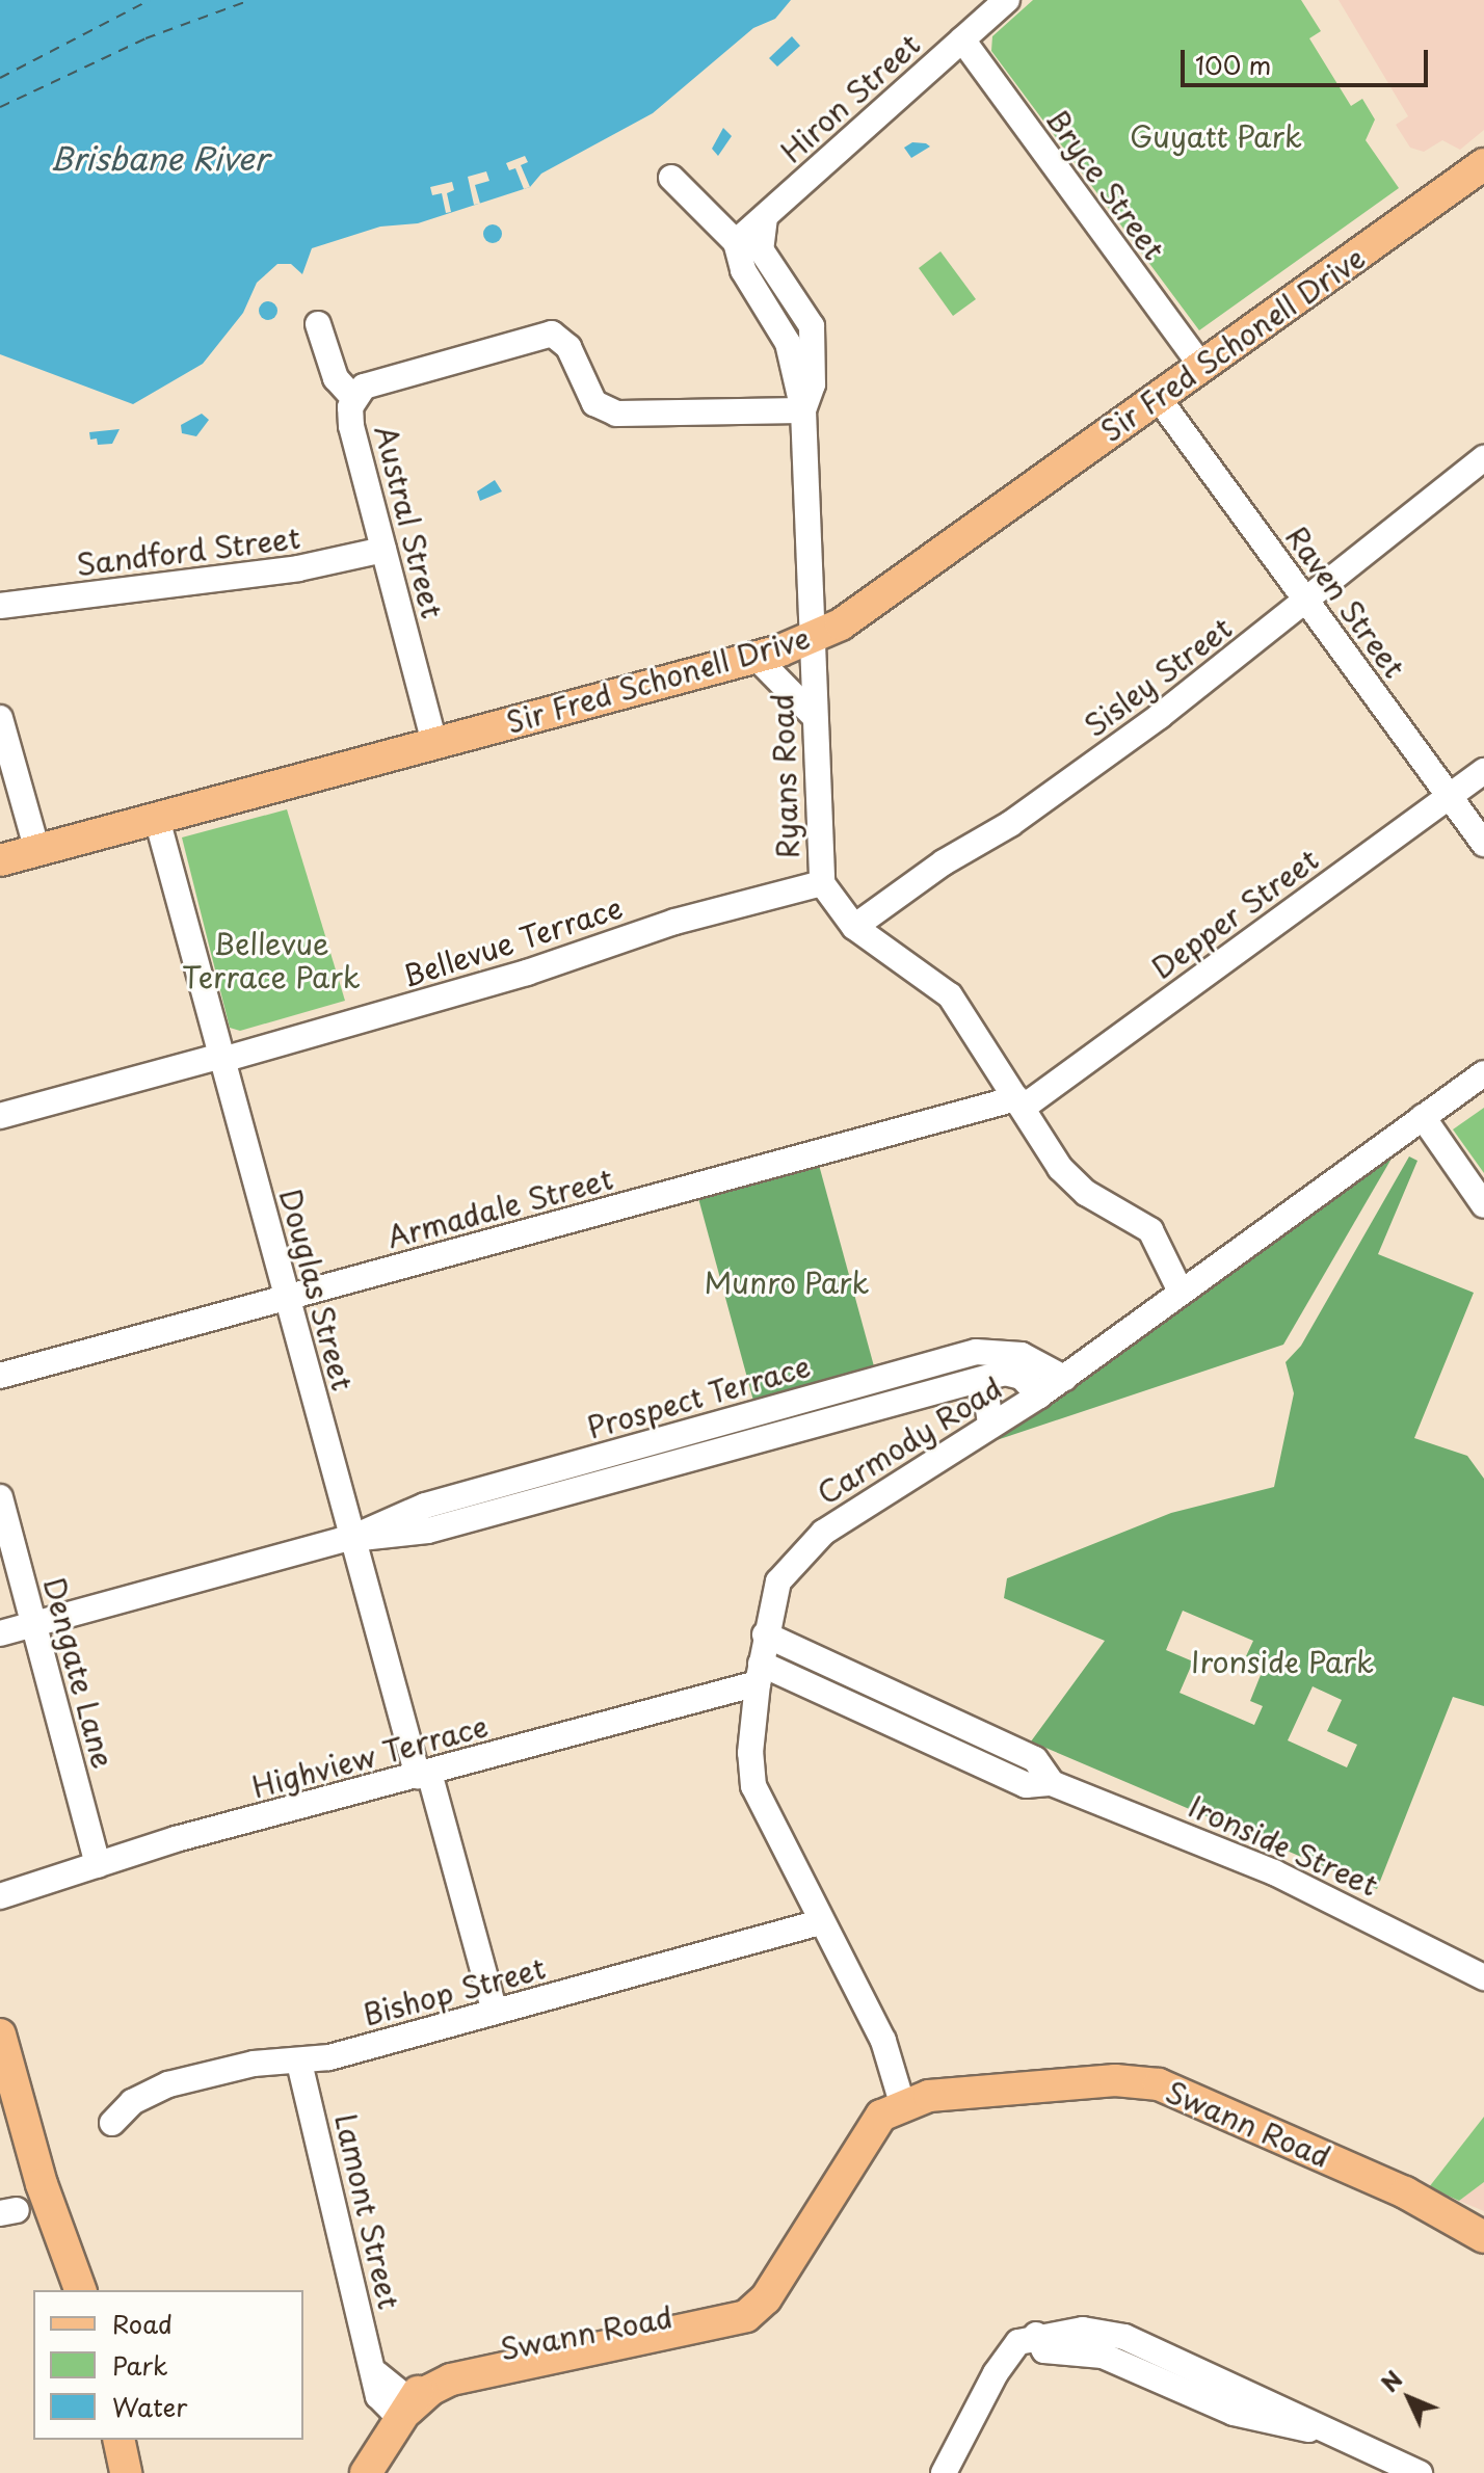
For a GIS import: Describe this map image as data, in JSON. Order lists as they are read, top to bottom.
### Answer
{
  "streets": {
    "main road": ["Sir Fred Schonell Drive", "Swann Road"],
    "street": [
      "Hiron Street",
      "Bryce Street",
      "Austral Street",
      "Sandford Street",
      "Raven Street",
      "Sisley Street",
      "Ryans Road",
      "Depper Street",
      "Bellevue Terrace",
      "Armadale Street",
      "Douglas Street",
      "Prospect Terrace",
      "Carmody Road",
      "Dengate Lane",
      "Highview Terrace",
      "Ironside Street",
      "Bishop Street",
      "Lamont Street"
    ]
  },
  "crossings": [
    ["Hiron Street", "Bryce Street"],
    ["Hiron Street", "Ryans Road"],
    ["Bryce Street", "Sir Fred Schonell Drive"],
    ["Sir Fred Schonell Drive", "Austral Street"],
    ["Sir Fred Schonell Drive", "Raven Street"],
    ["Sir Fred Schonell Drive", "Ryans Road"],
    ["Sir Fred Schonell Drive", "Douglas Street"],
    ["Austral Street", "Sandford Street"],
    ["Raven Street", "Sisley Street"],
    ["Raven Street", "Depper Street"],
    ["Sisley Street", "Ryans Road"],
    ["Ryans Road", "Depper Street"],
    ["Ryans Road", "Bellevue Terrace"],
    ["Ryans Road", "Armadale Street"],
    ["Ryans Road", "Carmody Road"],
    ["Depper Street", "Armadale Street"],
    ["Bellevue Terrace", "Douglas Street"],
    ["Armadale Street", "Douglas Street"],
    ["Douglas Street", "Prospect Terrace"],
    ["Douglas Street", "Highview Terrace"],
    ["Douglas Street", "Bishop Street"],
    ["Prospect Terrace", "Carmody Road"],
    ["Prospect Terrace", "Dengate Lane"],
    ["Carmody Road", "Highview Terrace"],
    ["Carmody Road", "Ironside Street"],
    ["Carmody Road", "Bishop Street"],
    ["Carmody Road", "Swann Road"],
    ["Dengate Lane", "Highview Terrace"],
    ["Highview Terrace", "Ironside Street"],
    ["Bishop Street", "Lamont Street"],
    ["Swann Road", "Lamont Street"]
  ],
  "water": ["Brisbane River"],
  "parks": [
    "Guyatt Park",
    "Bellevue Terrace Park",
    "Munro Park",
    "Ironside Park"
  ],
  "legend": ["Road", "Park", "Water"],
  "scale_bar": "100 m",
  "north": "top left"
}
